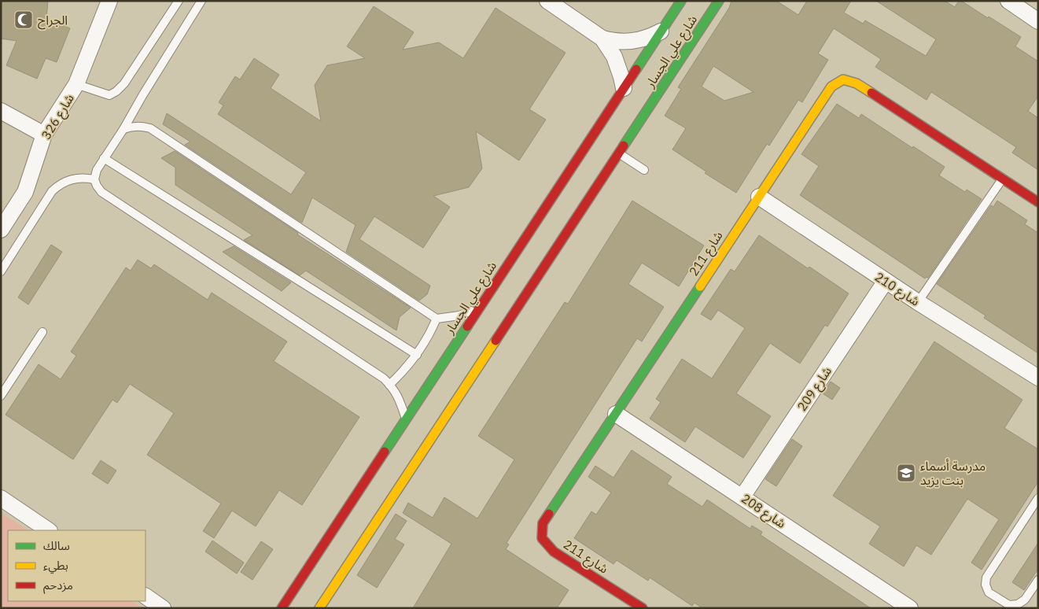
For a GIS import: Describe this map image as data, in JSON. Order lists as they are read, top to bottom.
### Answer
{
  "streets": {
    "street": [
      "شارع علي الجسار",
      "شارع 326",
      "شارع 211",
      "شارع 210",
      "شارع 209",
      "شارع 208"
    ]
  },
  "crossings": [
    ["شارع 211", "شارع 210"],
    ["شارع 211", "شارع 208"],
    ["شارع 210", "شارع 209"],
    ["شارع 209", "شارع 208"]
  ],
  "places": {
    "mosque": ["الجراح"],
    "school or university": ["مدرسة أسماء بنت يزيد"]
  },
  "legend": ["سالك", "بطيء", "مزدحم"]
}
